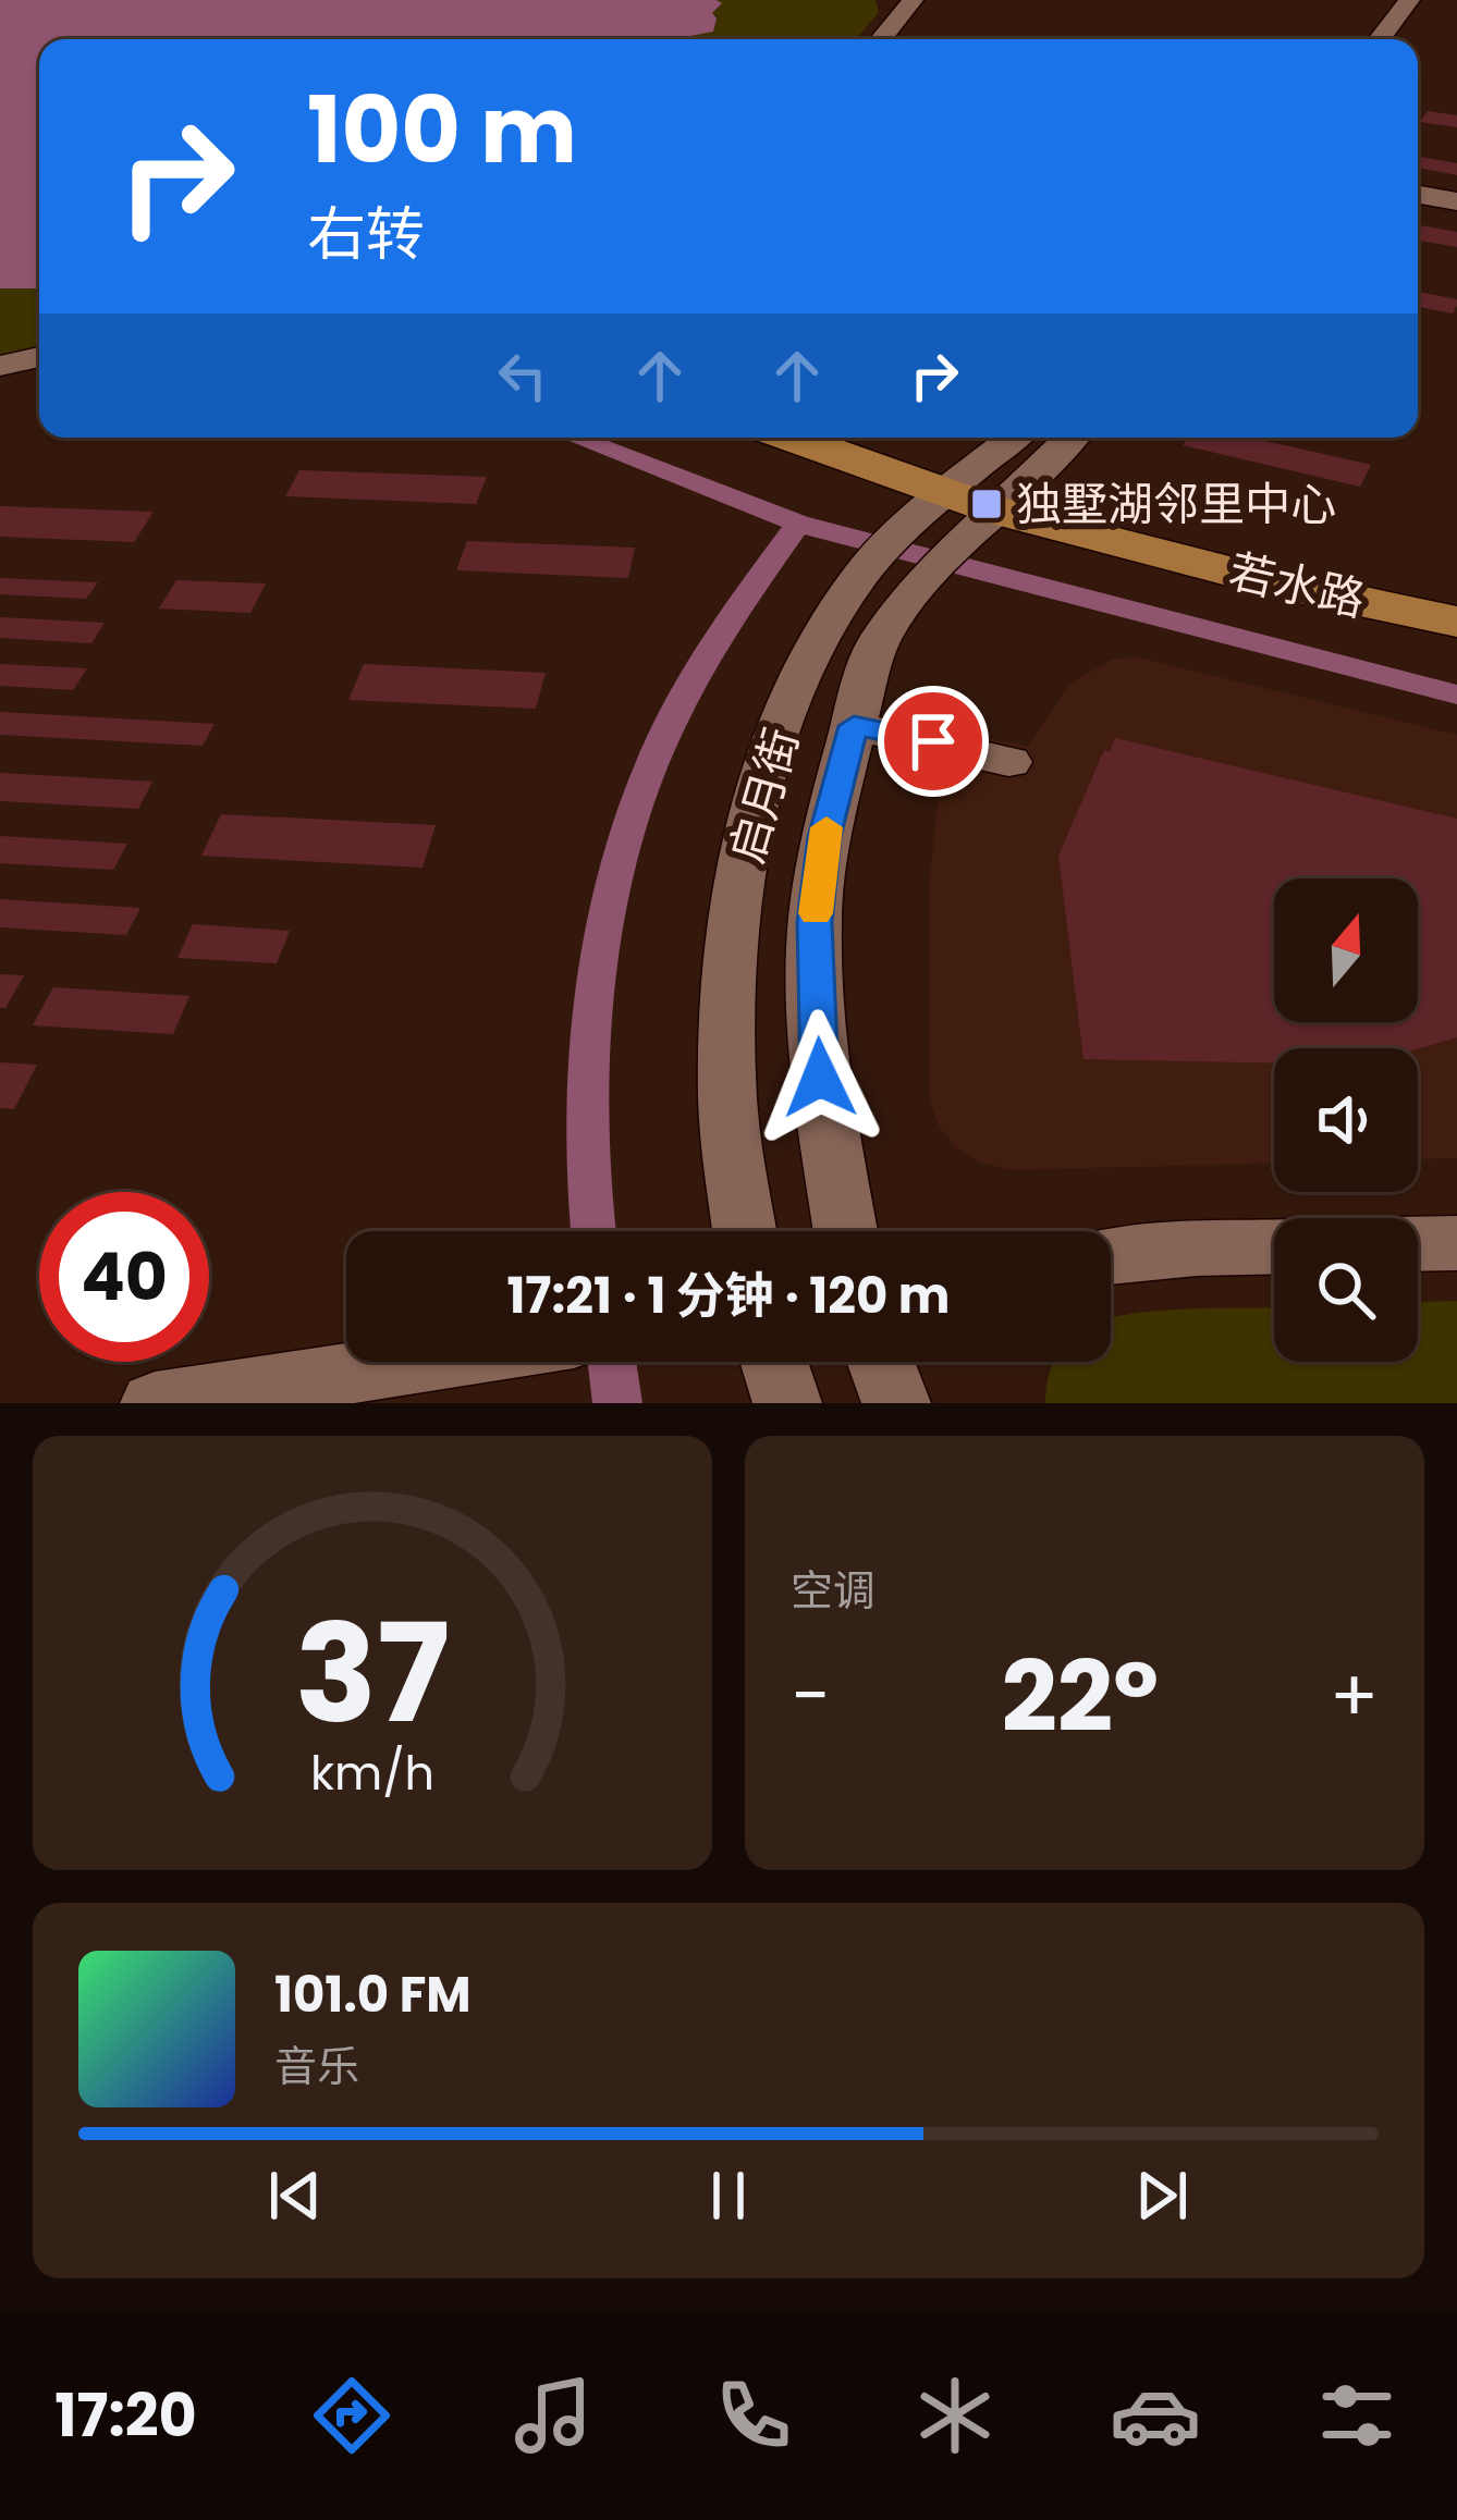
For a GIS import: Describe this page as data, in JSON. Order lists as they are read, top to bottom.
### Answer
{
  "streets": {
    "main road": ["若水路"],
    "street": ["启月街"]
  },
  "crossings": [
    ["若水路", "启月街"]
  ],
  "places": {
    "transit": ["独墅湖邻里中心"]
  },
  "north": "top",
  "page": {
    "turn": ["100 m", "右转"],
    "limit": "40",
    "trip": "17:21 · 1 分钟 · 120 m",
    "tile": "空调",
    "heat": ["−", "22°", "+"],
    "song": ["101.0 FM", "音乐"],
    "tabs": "17:20",
    "gauge": ["37", "km/h"]
  }
}
